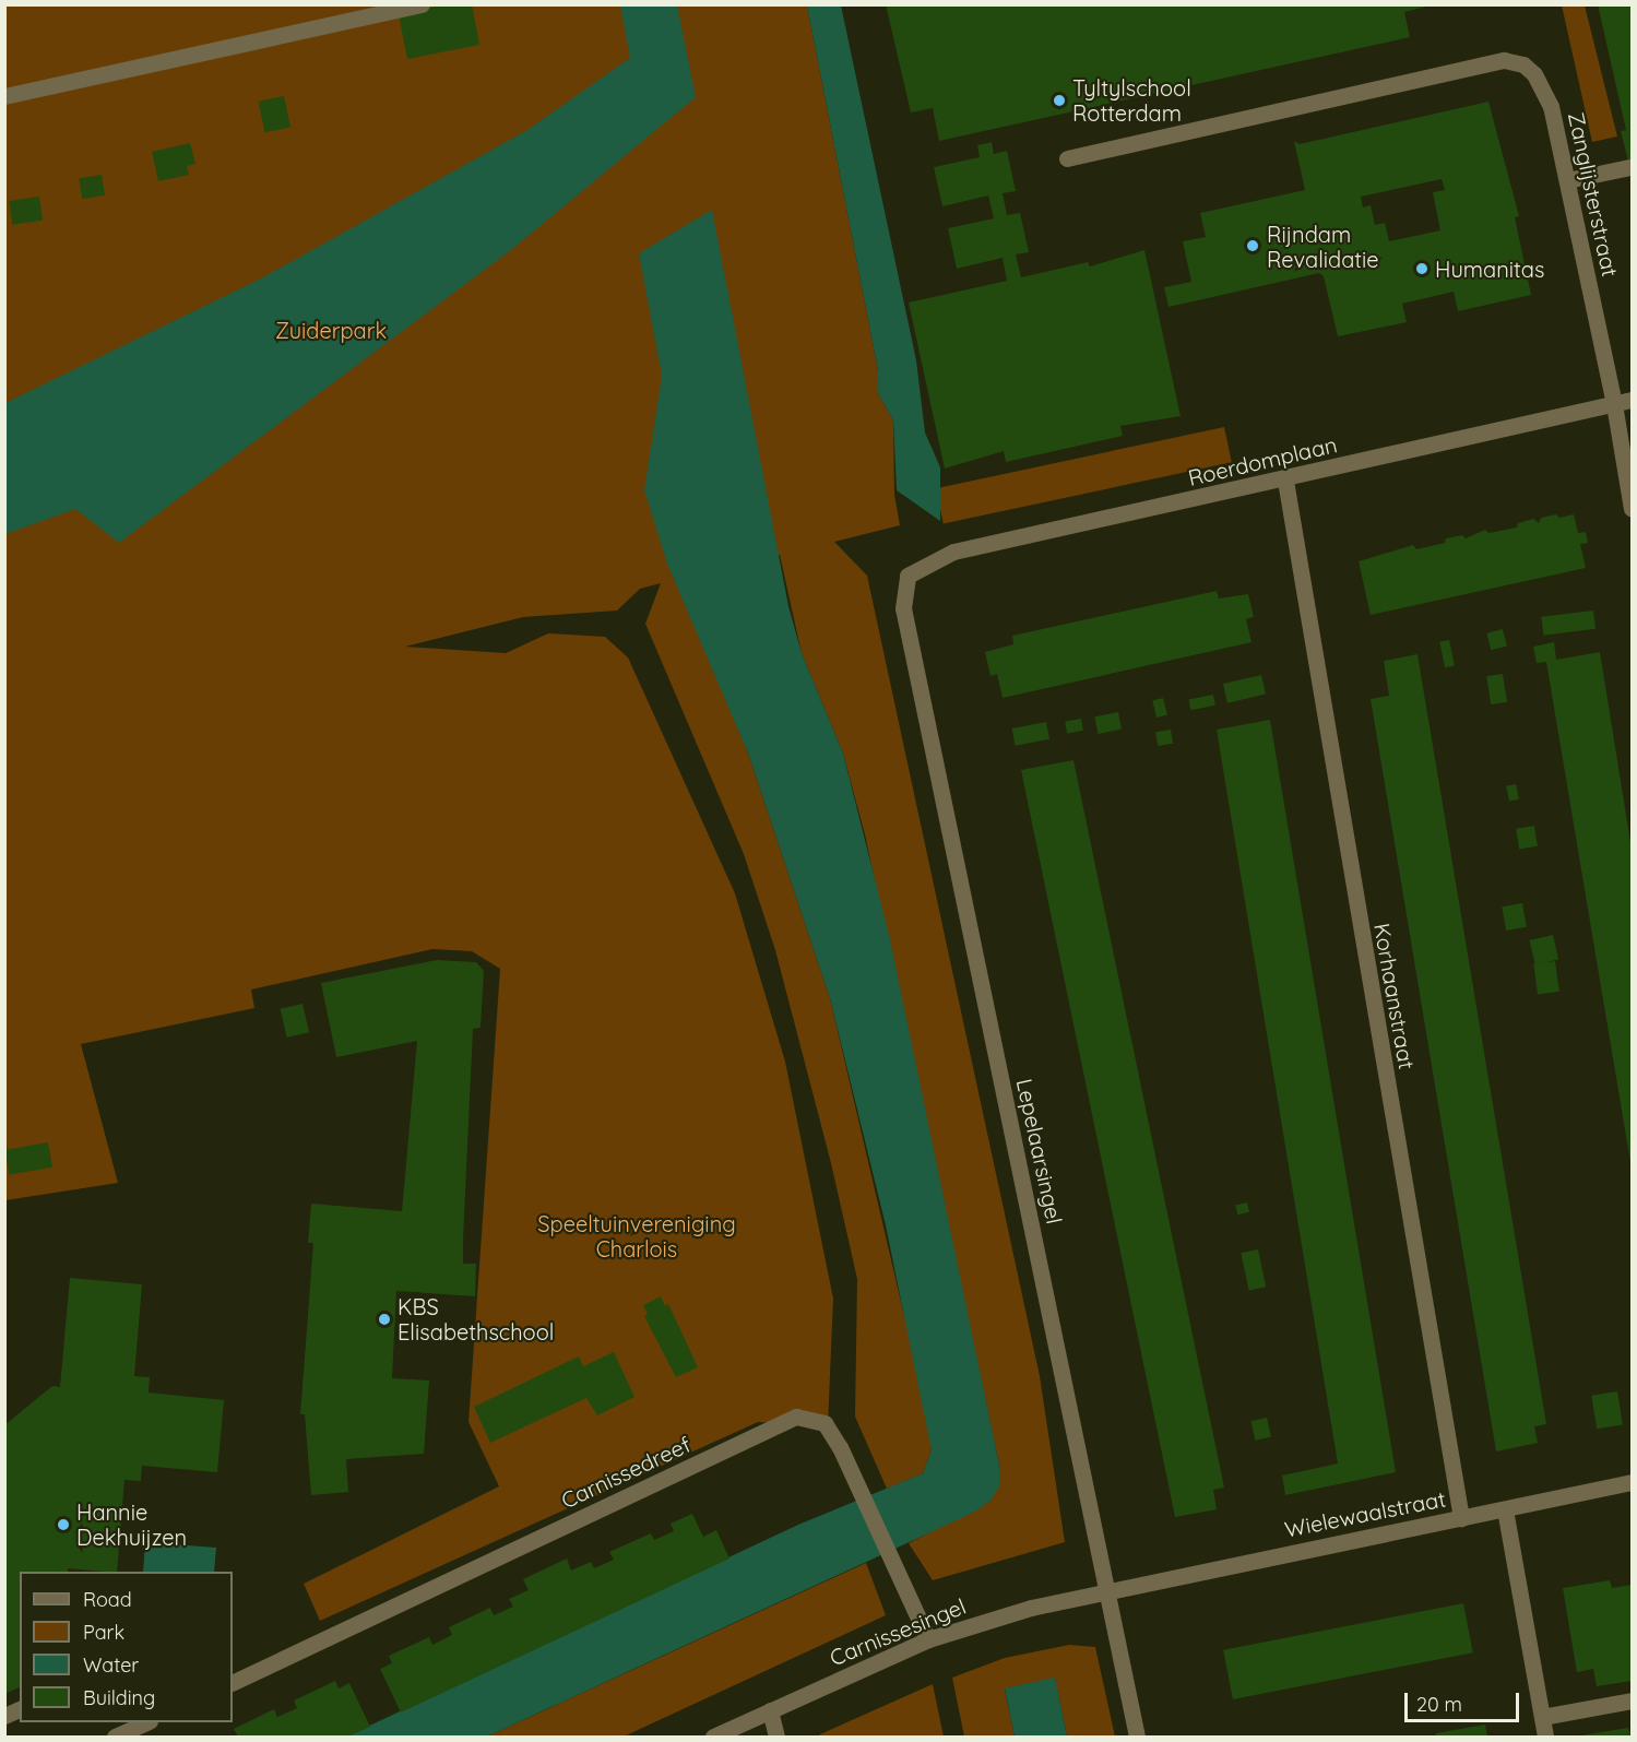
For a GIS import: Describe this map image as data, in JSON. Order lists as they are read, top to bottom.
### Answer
{
  "streets": {
    "street": [
      "Zanglijsterstraat",
      "Roerdomplaan",
      "Korhaanstraat",
      "Lepelaarsingel",
      "Carnissedreef",
      "Wielewaalstraat",
      "Carnissesingel"
    ]
  },
  "crossings": [
    ["Zanglijsterstraat", "Roerdomplaan"],
    ["Roerdomplaan", "Korhaanstraat"],
    ["Roerdomplaan", "Lepelaarsingel"],
    ["Korhaanstraat", "Wielewaalstraat"],
    ["Lepelaarsingel", "Wielewaalstraat"],
    ["Lepelaarsingel", "Carnissesingel"],
    ["Carnissedreef", "Carnissesingel"],
    ["Wielewaalstraat", "Carnissesingel"]
  ],
  "parks": ["Zuiderpark", "Speeltuinvereniging Charlois"],
  "places": [
    "Tyltylschool Rotterdam",
    "Rijndam Revalidatie",
    "Humanitas",
    "KBS Elisabethschool",
    "Hannie Dekhuijzen"
  ],
  "legend": [
    "Road",
    "Park",
    "Water",
    "Building"
  ],
  "scale_bar": "20 m"
}
